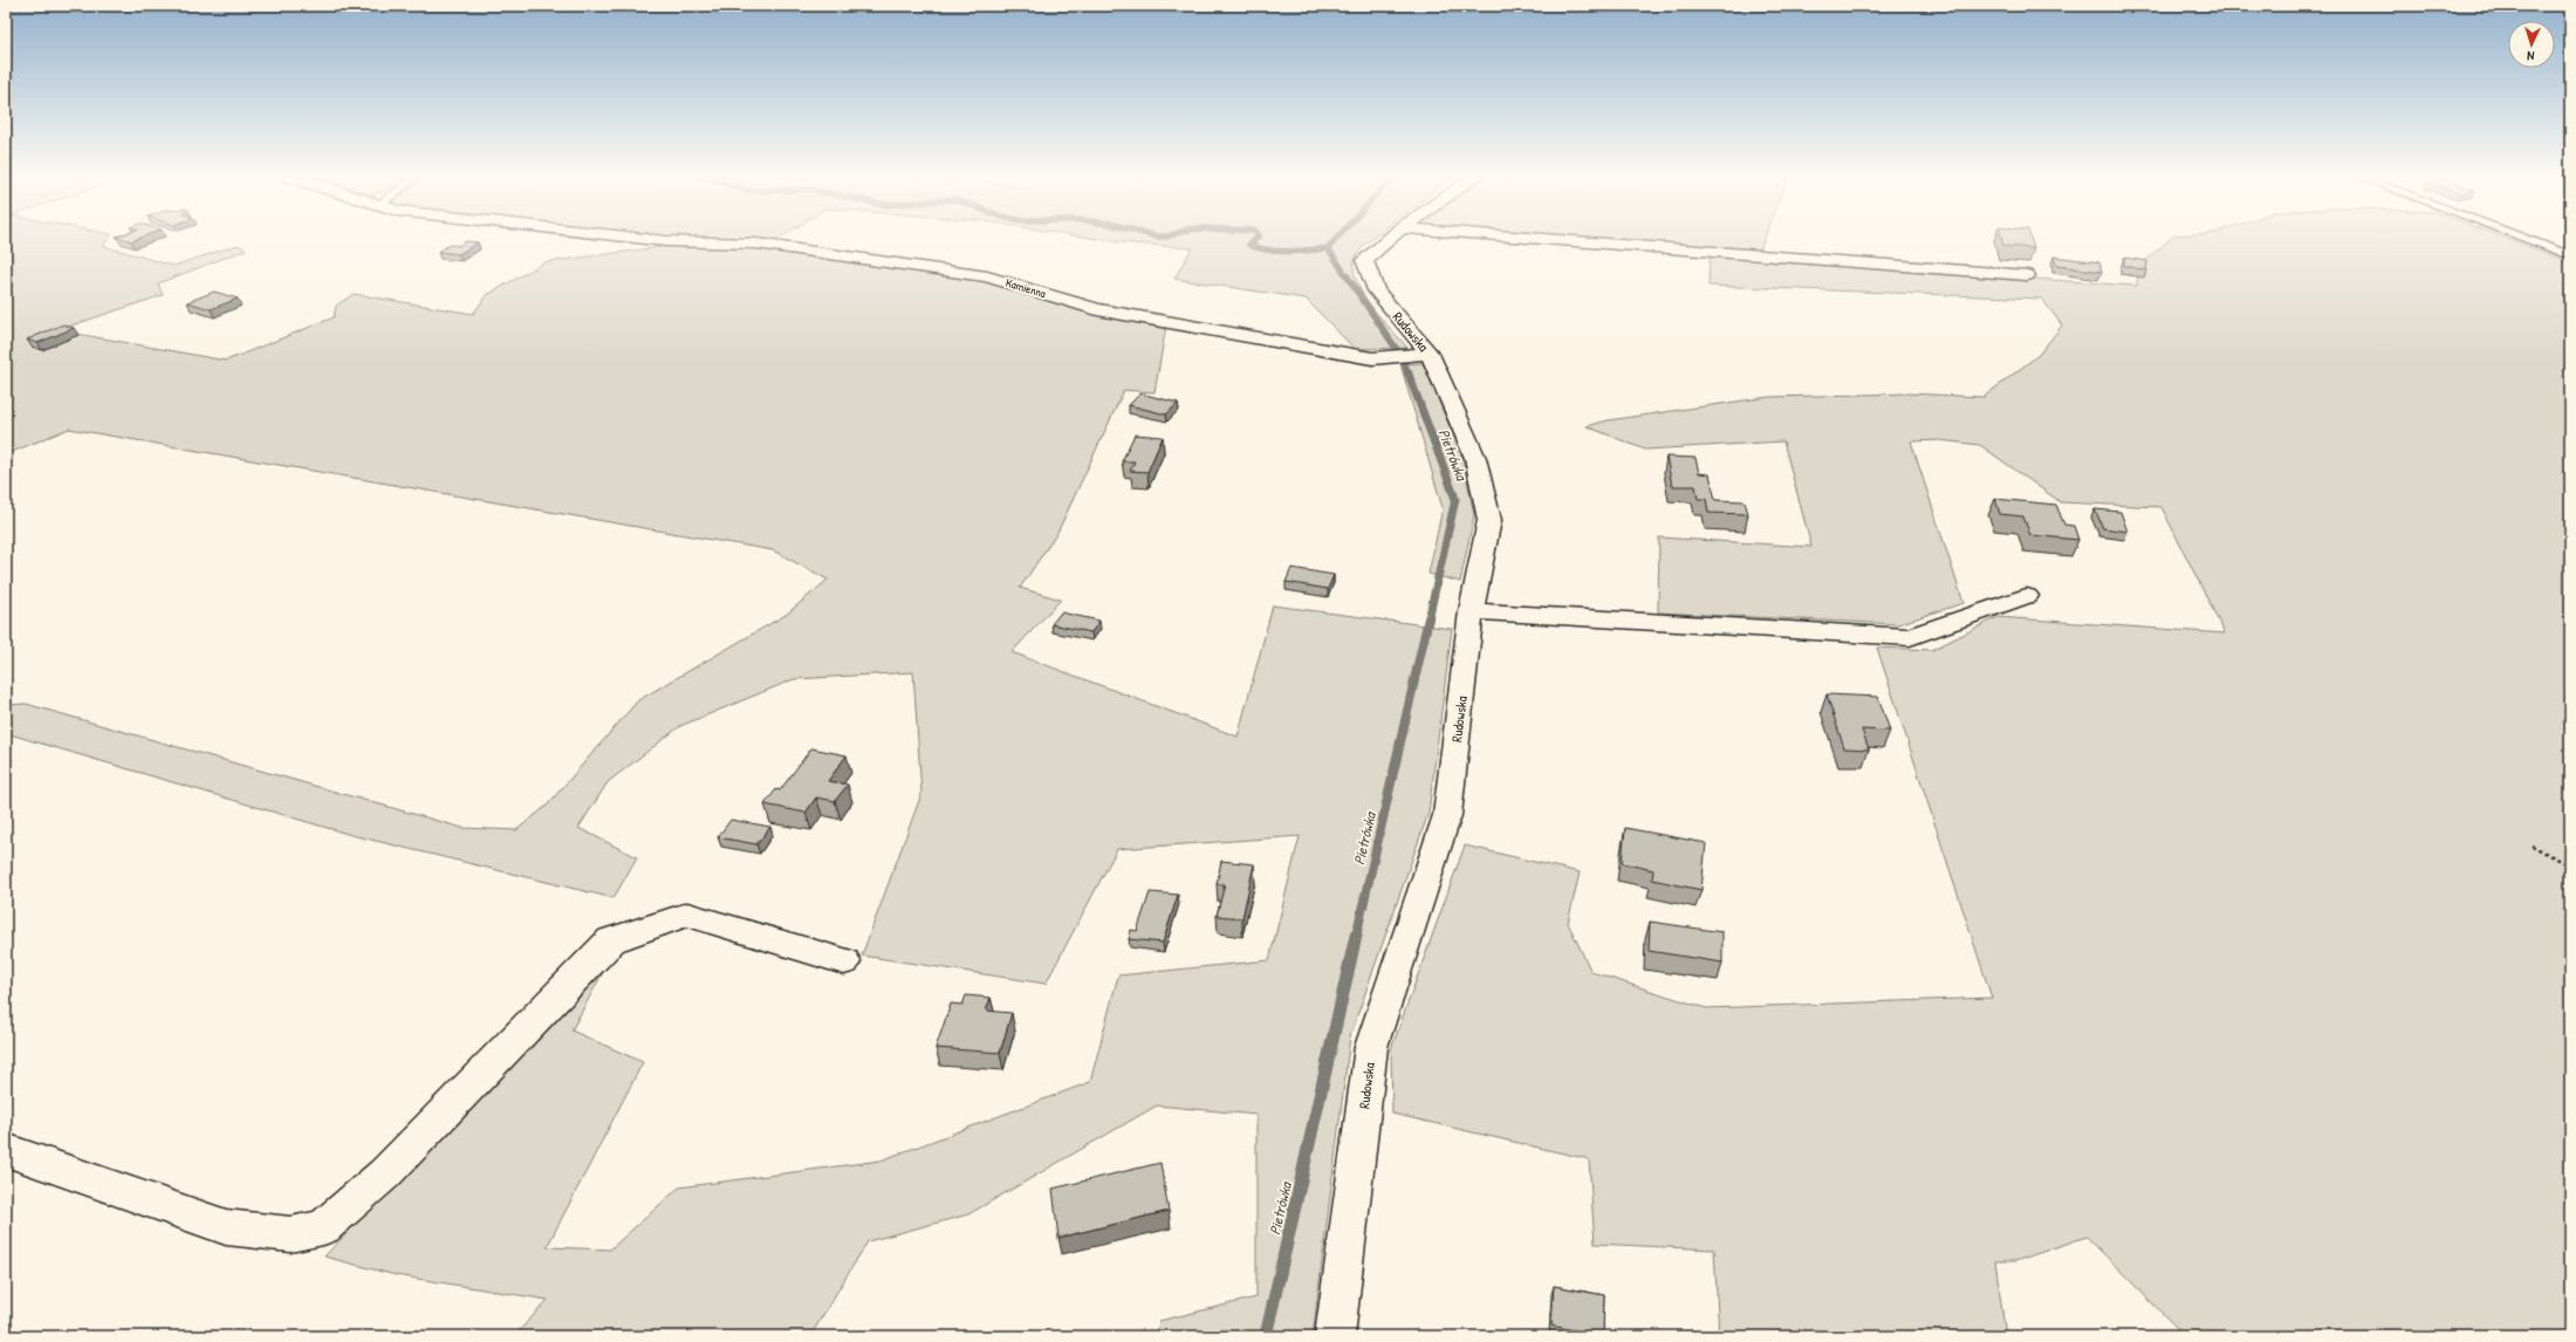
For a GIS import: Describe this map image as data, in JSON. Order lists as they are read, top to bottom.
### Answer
{
  "streets": {
    "street": ["Kamienna", "Rudowska"]
  },
  "crossings": [
    ["Kamienna", "Rudowska"]
  ],
  "water": ["Pietrówka"],
  "north": "bottom"
}
